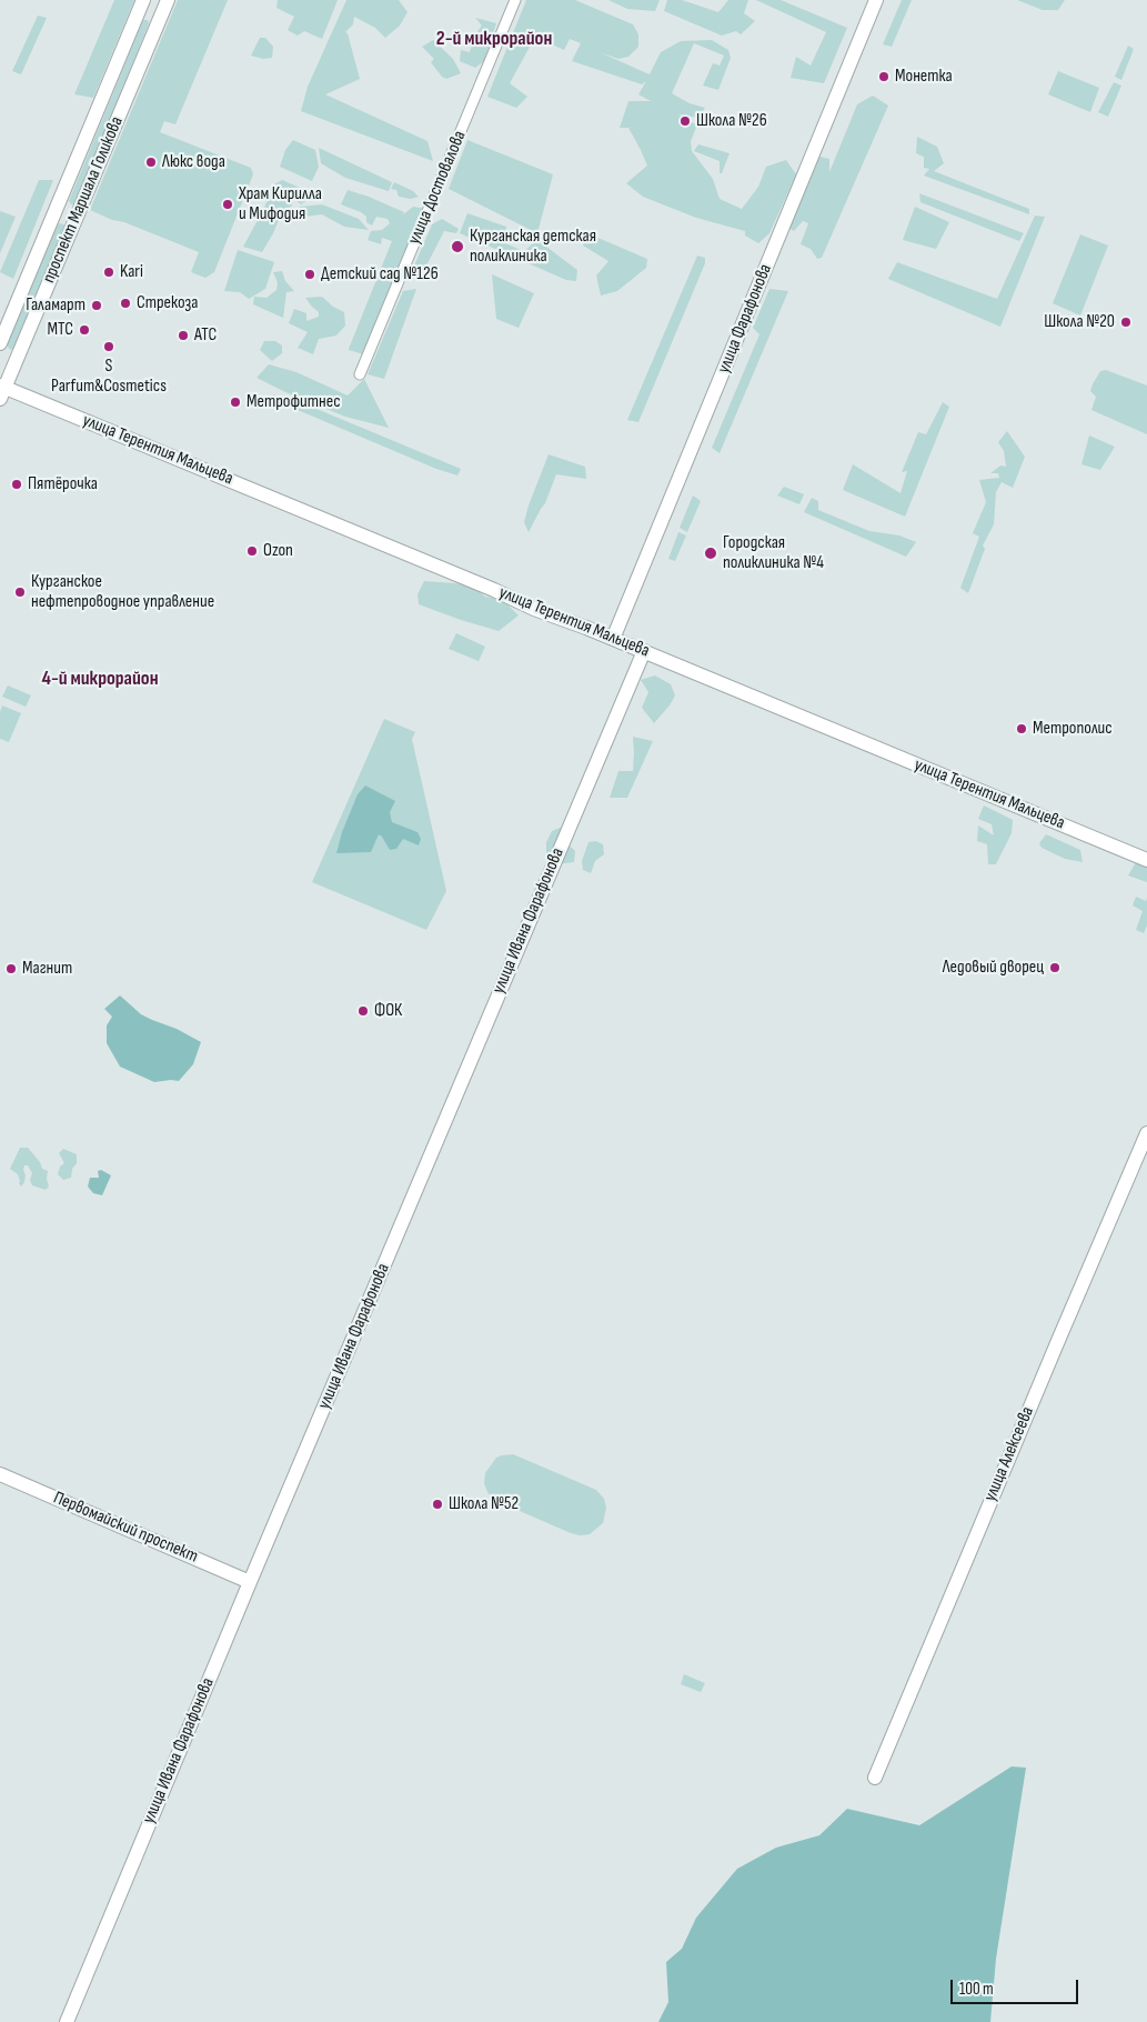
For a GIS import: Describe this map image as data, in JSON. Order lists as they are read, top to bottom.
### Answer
{
  "streets": {
    "street": [
      "улица Достовалова",
      "проспект Маршала Голикова",
      "улица Фарафонова",
      "улица Терентия Мальцева",
      "улица Ивана Фарафонова",
      "улица Алексеева",
      "Первомайский проспект"
    ]
  },
  "crossings": [
    ["проспект Маршала Голикова", "улица Терентия Мальцева"],
    ["улица Фарафонова", "улица Терентия Мальцева"],
    ["улица Терентия Мальцева", "улица Ивана Фарафонова"],
    ["улица Ивана Фарафонова", "Первомайский проспект"]
  ],
  "districts": ["2-й микрорайон", "4-й микрорайон"],
  "places": [
    "Монетка",
    "Школа №26",
    "Люкс вода",
    "Храм Кирилла и Мифодия",
    "Курганская детская поликлиника",
    "Kari",
    "Детский сад №126",
    "Стрекоза",
    "Галамарт",
    "Школа №20",
    "МТС",
    "АТС",
    "S Parfum&Cosmetics",
    "Метрофитнес",
    "Пятёрочка",
    "Ozon",
    "Городская поликлиника №4",
    "Курганское нефтепроводное управление",
    "Метрополис",
    "Ледовый дворец",
    "Магнит",
    "ФОК",
    "Школа №52"
  ],
  "scale_bar": "100 m"
}
